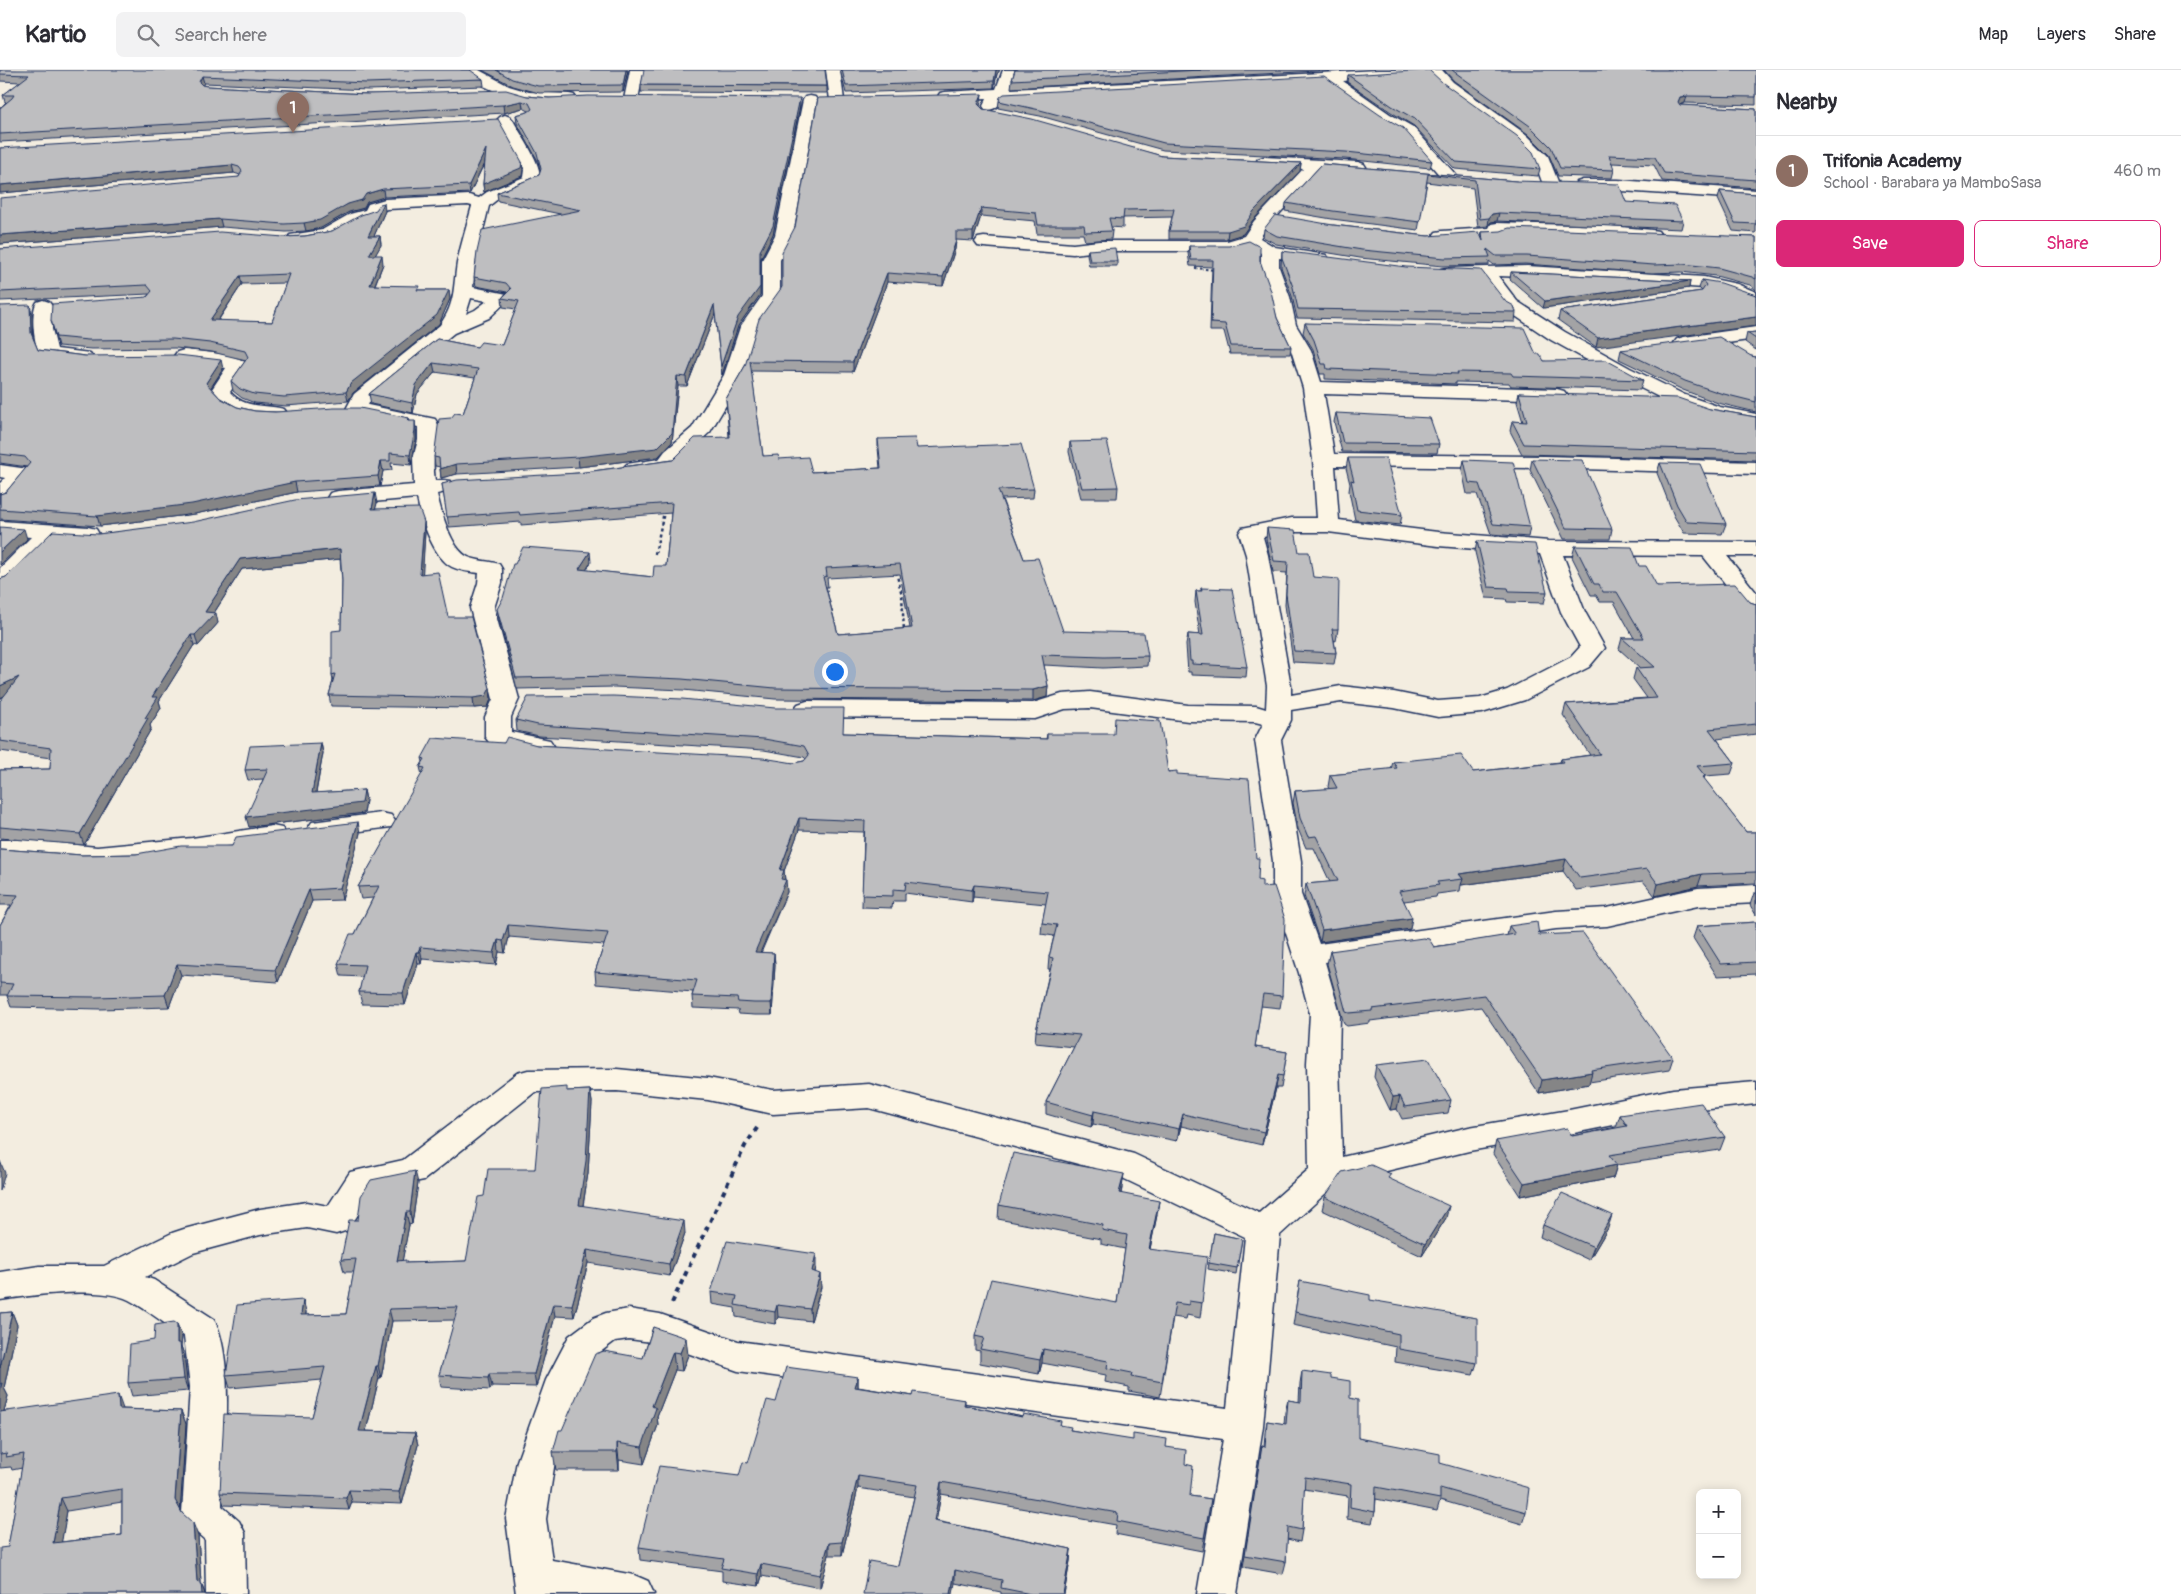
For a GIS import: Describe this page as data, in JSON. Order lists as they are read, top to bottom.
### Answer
{
  "page": {
    "header": "Kartio",
    "search": "Search here",
    "nav": ["Map", "Layers", "Share"],
    "heading": "Nearby",
    "pins": "1",
    "list": [
      {
        "mark": "1",
        "name": "Trifonia Academy",
        "note": "School · Barabara ya MamboSasa",
        "value": "460 m"
      }
    ],
    "buttons": ["Save", "Share"],
    "map_buttons": ["+", "−"]
  }
}
